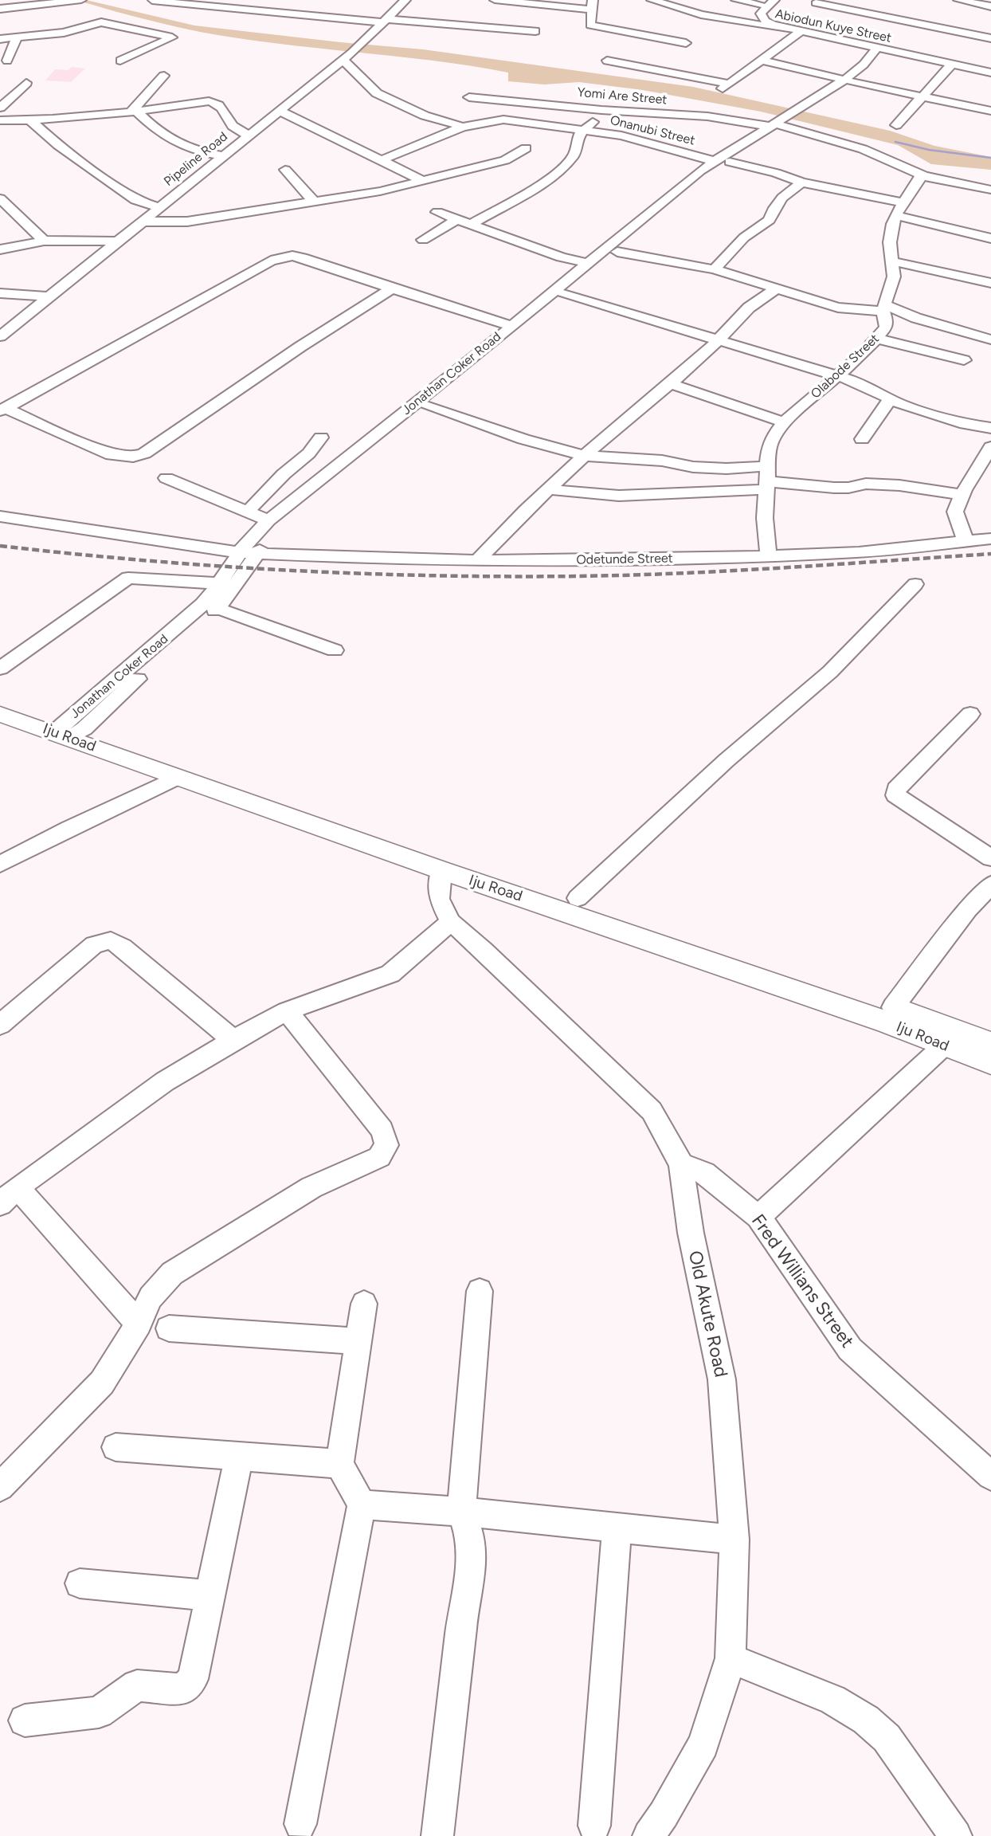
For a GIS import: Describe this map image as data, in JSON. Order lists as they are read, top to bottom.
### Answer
{
  "streets": {
    "main road": ["Iju Road"],
    "street": [
      "Abiodun Kuye Street",
      "Yomi Are Street",
      "Onanubi Street",
      "Pipeline Road",
      "Olabode Street",
      "Jonathan Coker Road",
      "Odetunde Street",
      "Fred Willians Street",
      "Old Akute Road"
    ]
  },
  "crossings": [
    ["Abiodun Kuye Street", "Jonathan Coker Road"],
    ["Yomi Are Street", "Olabode Street"],
    ["Yomi Are Street", "Jonathan Coker Road"],
    ["Onanubi Street", "Jonathan Coker Road"],
    ["Olabode Street", "Odetunde Street"],
    ["Jonathan Coker Road", "Odetunde Street"],
    ["Jonathan Coker Road", "Iju Road"],
    ["Iju Road", "Old Akute Road"],
    ["Fred Willians Street", "Old Akute Road"]
  ]
}
